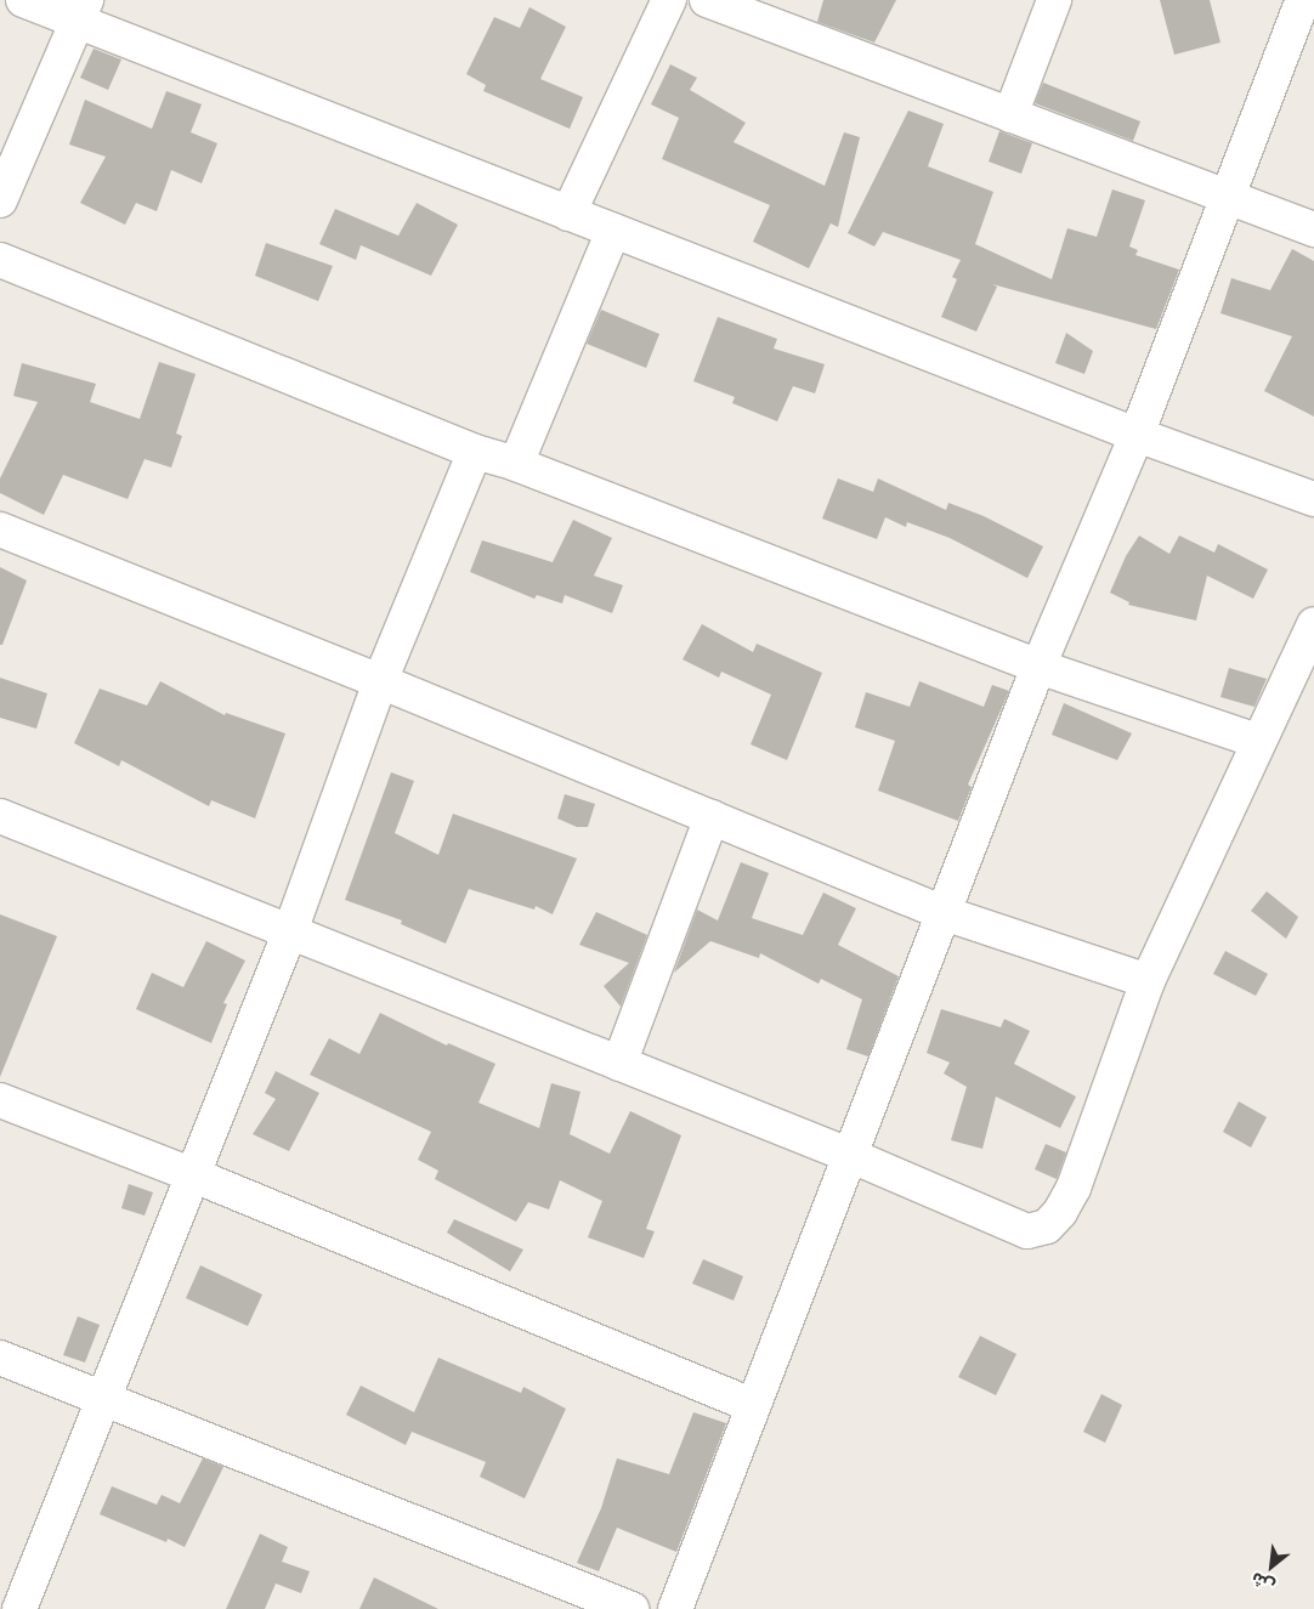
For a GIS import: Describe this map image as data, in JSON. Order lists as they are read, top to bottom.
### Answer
{
  "north": "bottom left"
}
